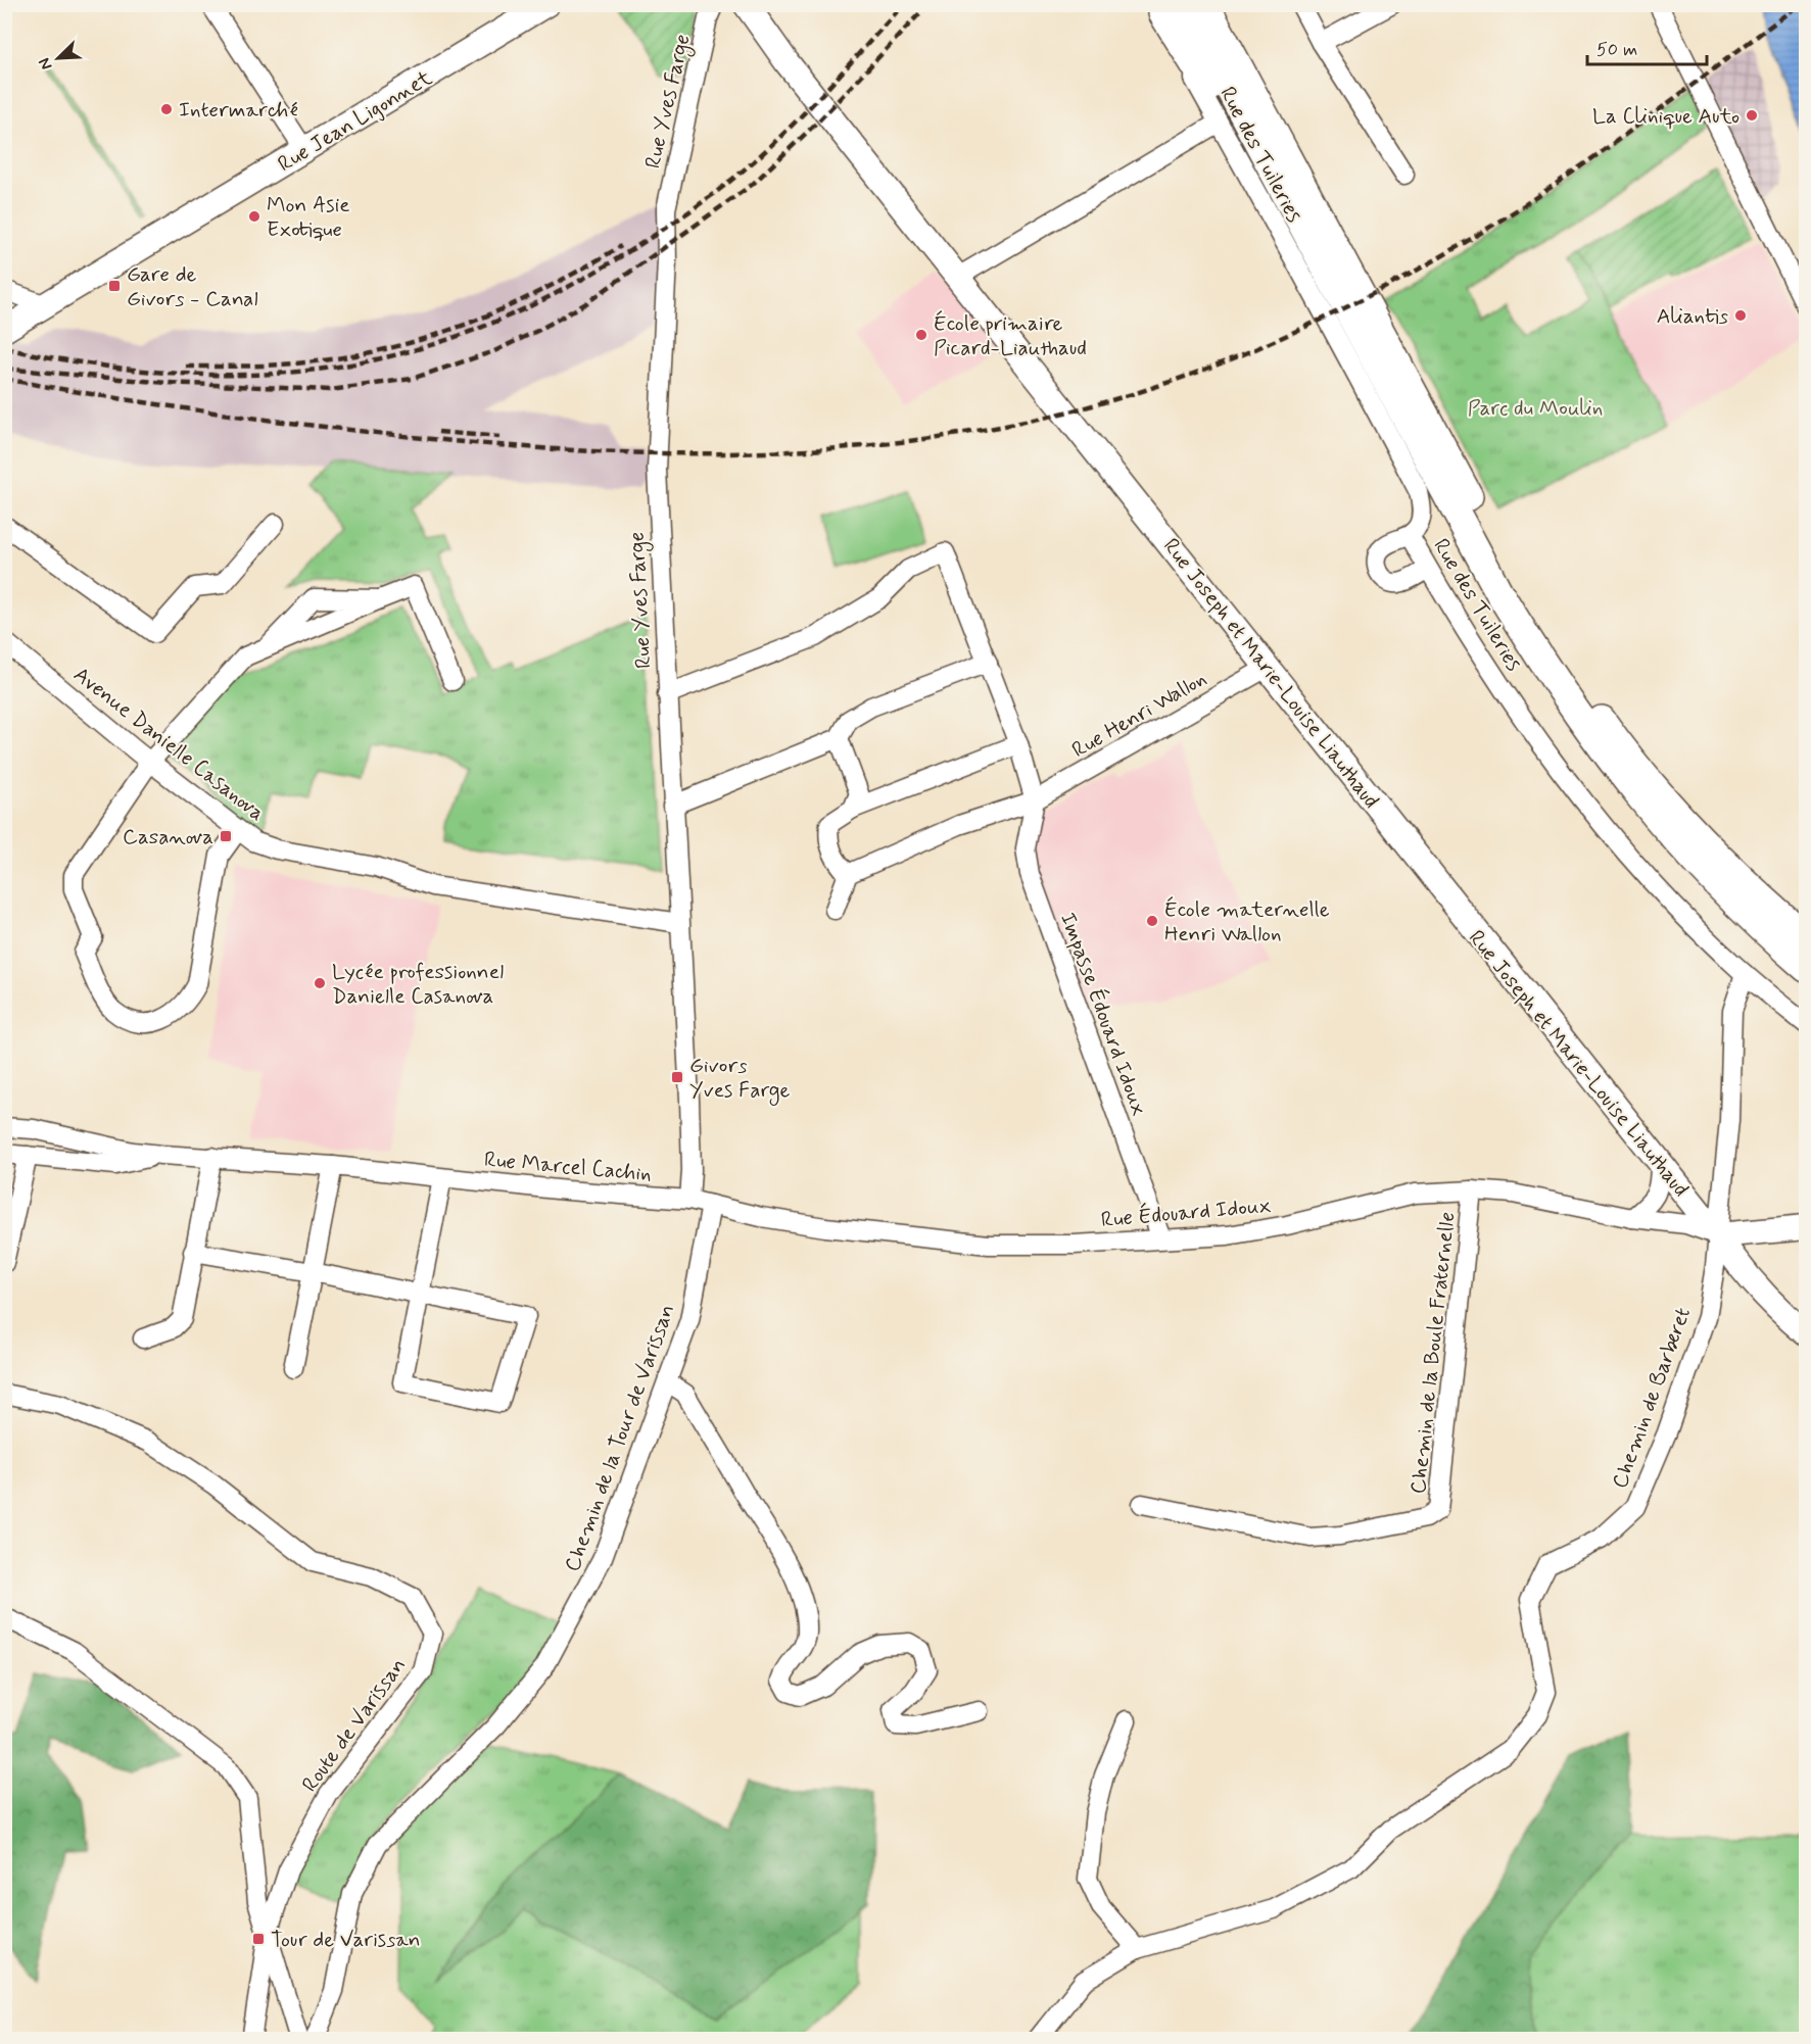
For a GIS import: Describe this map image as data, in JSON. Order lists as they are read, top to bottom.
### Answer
{
  "streets": {
    "main road": ["Rue Jean Ligonnet", "Rue Joseph et Marie-Louise Liauthaud"],
    "street": [
      "Rue Yves Farge",
      "Rue des Tuileries",
      "Rue Henri Wallon",
      "Avenue Danielle Casanova",
      "Impasse Édouard Idoux",
      "Rue Marcel Cachin",
      "Rue Édouard Idoux",
      "Chemin de la Boule Fraternelle",
      "Chemin de Barberet",
      "Chemin de la Tour de Varissan",
      "Route de Varissan"
    ]
  },
  "crossings": [
    ["Rue Yves Farge", "Avenue Danielle Casanova"],
    ["Rue Yves Farge", "Rue Marcel Cachin"],
    ["Rue Yves Farge", "Rue Édouard Idoux"],
    ["Rue des Tuileries", "Chemin de Barberet"],
    ["Rue Joseph et Marie-Louise Liauthaud", "Rue Henri Wallon"],
    ["Rue Joseph et Marie-Louise Liauthaud", "Rue Édouard Idoux"],
    ["Rue Joseph et Marie-Louise Liauthaud", "Chemin de Barberet"],
    ["Rue Henri Wallon", "Impasse Édouard Idoux"],
    ["Impasse Édouard Idoux", "Rue Édouard Idoux"],
    ["Rue Marcel Cachin", "Rue Édouard Idoux"],
    ["Rue Édouard Idoux", "Chemin de la Boule Fraternelle"],
    ["Rue Édouard Idoux", "Chemin de Barberet"],
    ["Rue Édouard Idoux", "Chemin de la Tour de Varissan"]
  ],
  "parks": ["Parc du Moulin"],
  "places": {
    "other": [
      "Intermarché",
      "La Clinique Auto",
      "Mon Asie Exotique",
      "Aliantis",
      "École primaire Picard-Liauthaud",
      "École maternelle Henri Wallon",
      "Lycée professionnel Danielle Casanova"
    ],
    "transit": [
      "Gare de Givors - Canal",
      "Casanova",
      "Givors Yves Farge",
      "Tour de Varissan"
    ]
  },
  "scale_bar": "50 m",
  "north": "bottom left"
}
